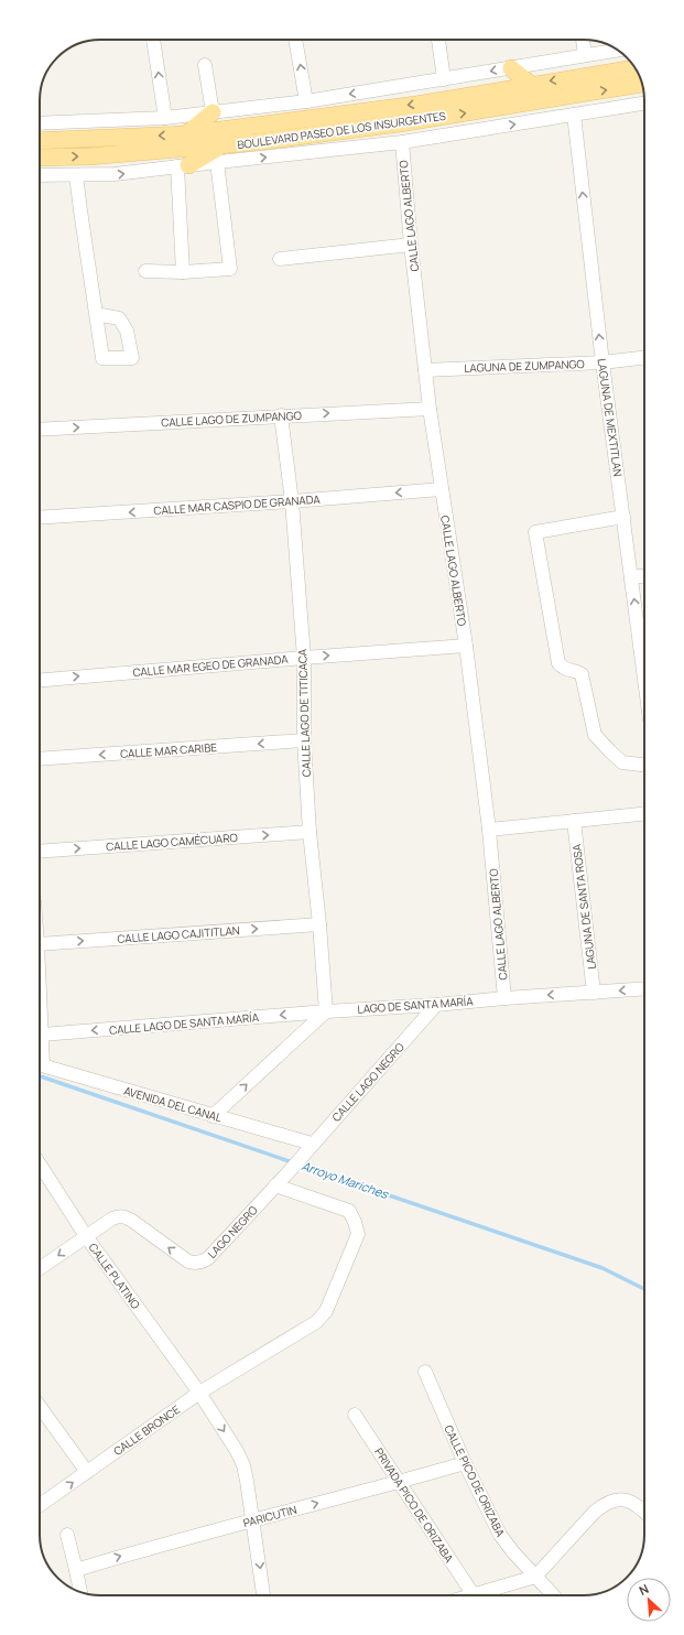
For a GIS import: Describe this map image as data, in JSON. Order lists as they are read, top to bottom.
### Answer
{
  "streets": {
    "main road": ["BOULEVARD PASEO DE LOS INSURGENTES"],
    "street": [
      "CALLE LAGO ALBERTO",
      "LAGUNA DE ZUMPANGO",
      "LAGUNA DE MEXTITLAN",
      "CALLE LAGO DE ZUMPANGO",
      "CALLE MAR CASPIO DE GRANADA",
      "CALLE MAR EGEO DE GRANADA",
      "CALLE LAGO DE TITICACA",
      "CALLE MAR CARIBE",
      "CALLE LAGO CAMÉCUARO",
      "LAGUNA DE SANTA ROSA",
      "CALLE LAGO CAJITITLAN",
      "LAGO DE SANTA MARÍA",
      "CALLE LAGO DE SANTA MARÍA",
      "CALLE LAGO NEGRO",
      "AVENIDA DEL CANAL",
      "LAGO NEGRO",
      "CALLE PLATINO",
      "CALLE BRONCE",
      "CALLE PICO DE ORIZABA",
      "PRIVADA PICO DE ORIZABA",
      "PARICUTIN"
    ]
  },
  "crossings": [
    ["BOULEVARD PASEO DE LOS INSURGENTES", "CALLE LAGO ALBERTO"],
    ["BOULEVARD PASEO DE LOS INSURGENTES", "LAGUNA DE MEXTITLAN"],
    ["CALLE LAGO ALBERTO", "LAGUNA DE ZUMPANGO"],
    ["CALLE LAGO ALBERTO", "CALLE LAGO DE ZUMPANGO"],
    ["CALLE LAGO ALBERTO", "CALLE MAR CASPIO DE GRANADA"],
    ["CALLE LAGO ALBERTO", "CALLE MAR EGEO DE GRANADA"],
    ["CALLE LAGO ALBERTO", "LAGO DE SANTA MARÍA"],
    ["LAGUNA DE ZUMPANGO", "LAGUNA DE MEXTITLAN"],
    ["CALLE LAGO DE ZUMPANGO", "CALLE LAGO DE TITICACA"],
    ["CALLE MAR CASPIO DE GRANADA", "CALLE LAGO DE TITICACA"],
    ["CALLE MAR EGEO DE GRANADA", "CALLE LAGO DE TITICACA"],
    ["CALLE LAGO DE TITICACA", "CALLE MAR CARIBE"],
    ["CALLE LAGO DE TITICACA", "CALLE LAGO CAMÉCUARO"],
    ["CALLE LAGO DE TITICACA", "CALLE LAGO CAJITITLAN"],
    ["CALLE LAGO DE TITICACA", "LAGO DE SANTA MARÍA"],
    ["CALLE LAGO DE TITICACA", "CALLE LAGO DE SANTA MARÍA"],
    ["LAGUNA DE SANTA ROSA", "LAGO DE SANTA MARÍA"],
    ["LAGO DE SANTA MARÍA", "CALLE LAGO DE SANTA MARÍA"],
    ["LAGO DE SANTA MARÍA", "CALLE LAGO NEGRO"],
    ["CALLE LAGO NEGRO", "AVENIDA DEL CANAL"],
    ["CALLE LAGO NEGRO", "LAGO NEGRO"],
    ["LAGO NEGRO", "CALLE PLATINO"],
    ["LAGO NEGRO", "CALLE BRONCE"],
    ["CALLE PLATINO", "CALLE BRONCE"],
    ["CALLE PLATINO", "PARICUTIN"],
    ["CALLE PICO DE ORIZABA", "PARICUTIN"],
    ["PRIVADA PICO DE ORIZABA", "PARICUTIN"]
  ],
  "one_way": [
    "LAGUNA DE MEXTITLAN",
    "CALLE LAGO DE ZUMPANGO",
    "CALLE MAR CASPIO DE GRANADA",
    "CALLE MAR EGEO DE GRANADA",
    "CALLE MAR CARIBE",
    "CALLE LAGO CAMÉCUARO",
    "CALLE LAGO CAJITITLAN",
    "LAGO DE SANTA MARÍA",
    "CALLE LAGO DE SANTA MARÍA",
    "LAGO NEGRO",
    "CALLE PLATINO",
    "PARICUTIN"
  ],
  "water": ["Arroyo Mariches"],
  "north": "top left"
}
